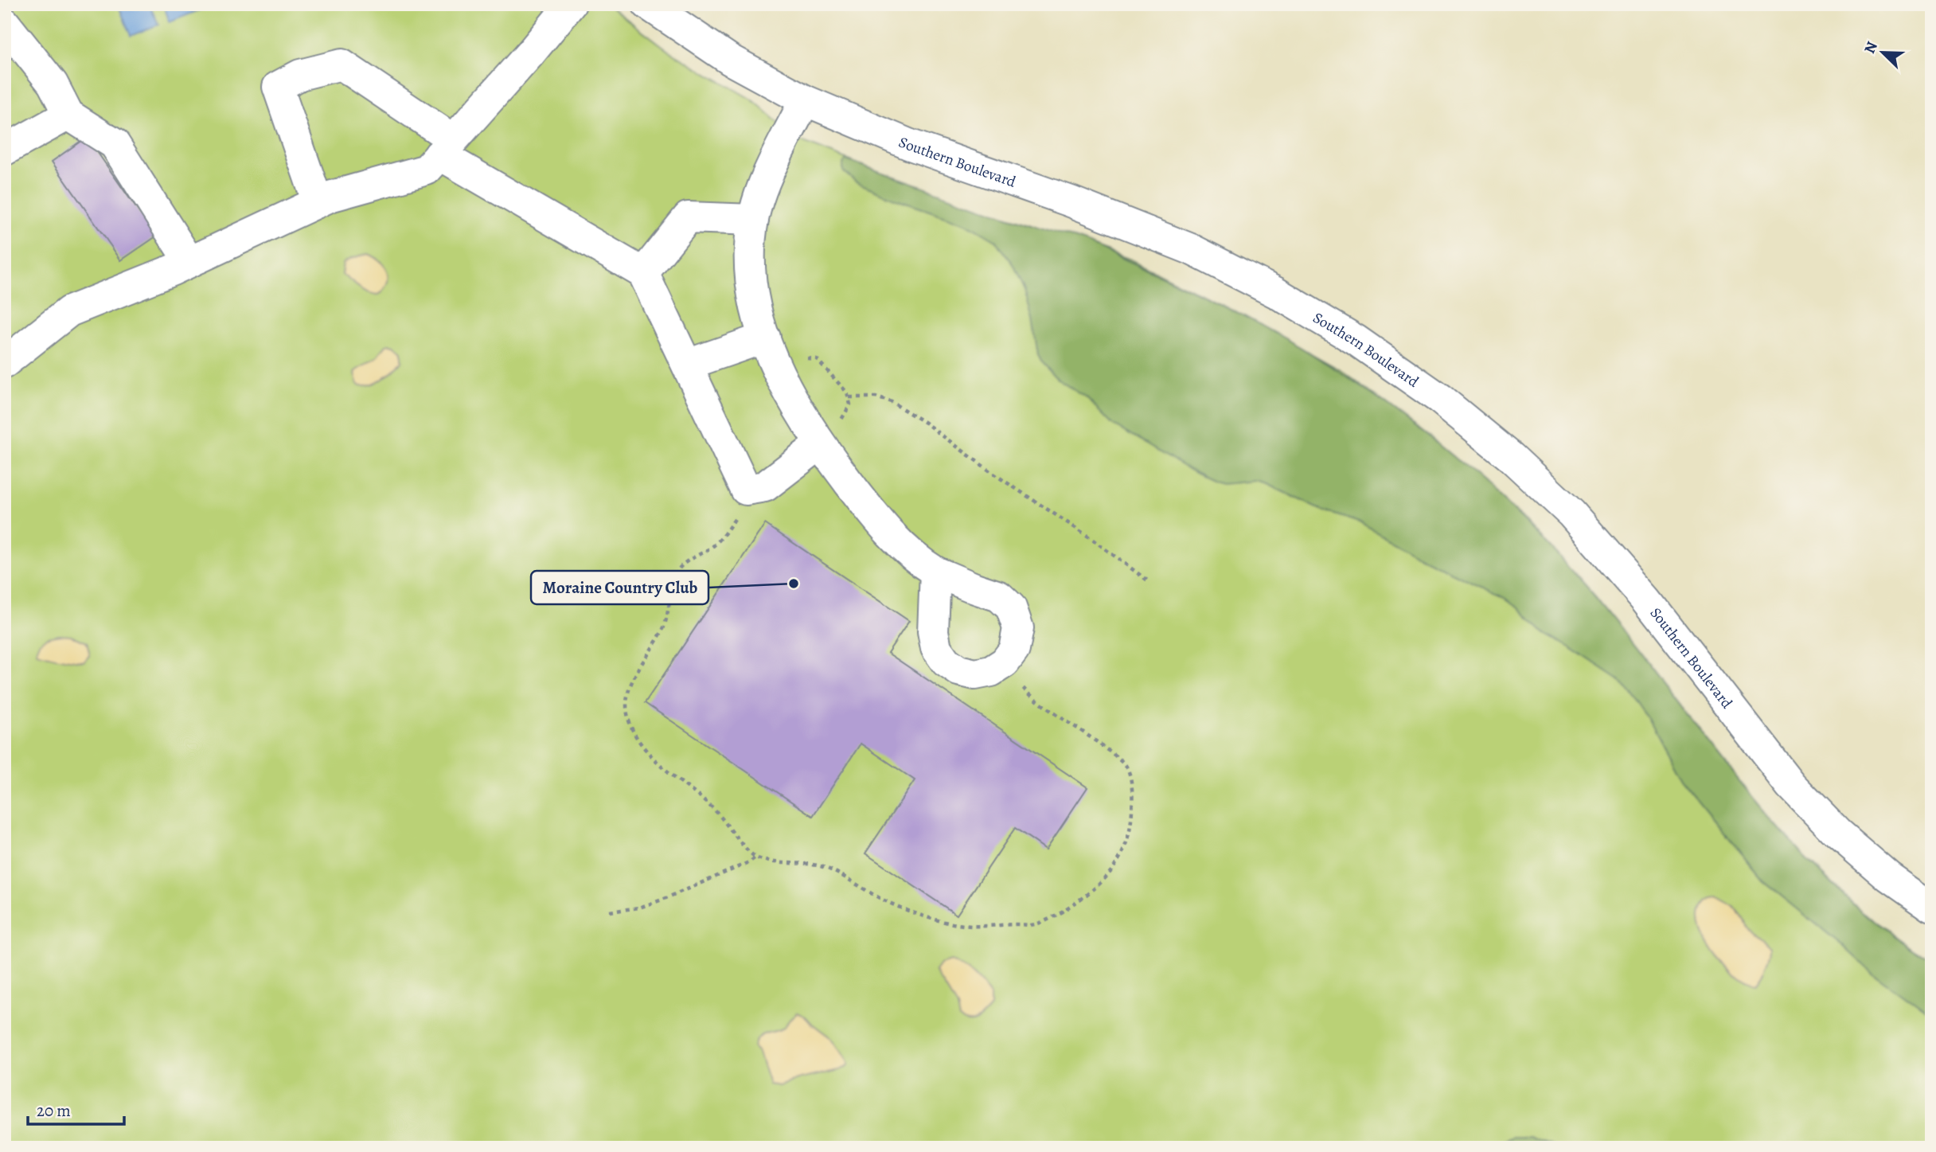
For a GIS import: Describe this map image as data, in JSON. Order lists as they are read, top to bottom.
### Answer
{
  "streets": {
    "street": ["Southern Boulevard"]
  },
  "places": ["Moraine Country Club"],
  "scale_bar": "20 m",
  "north": "top left"
}
